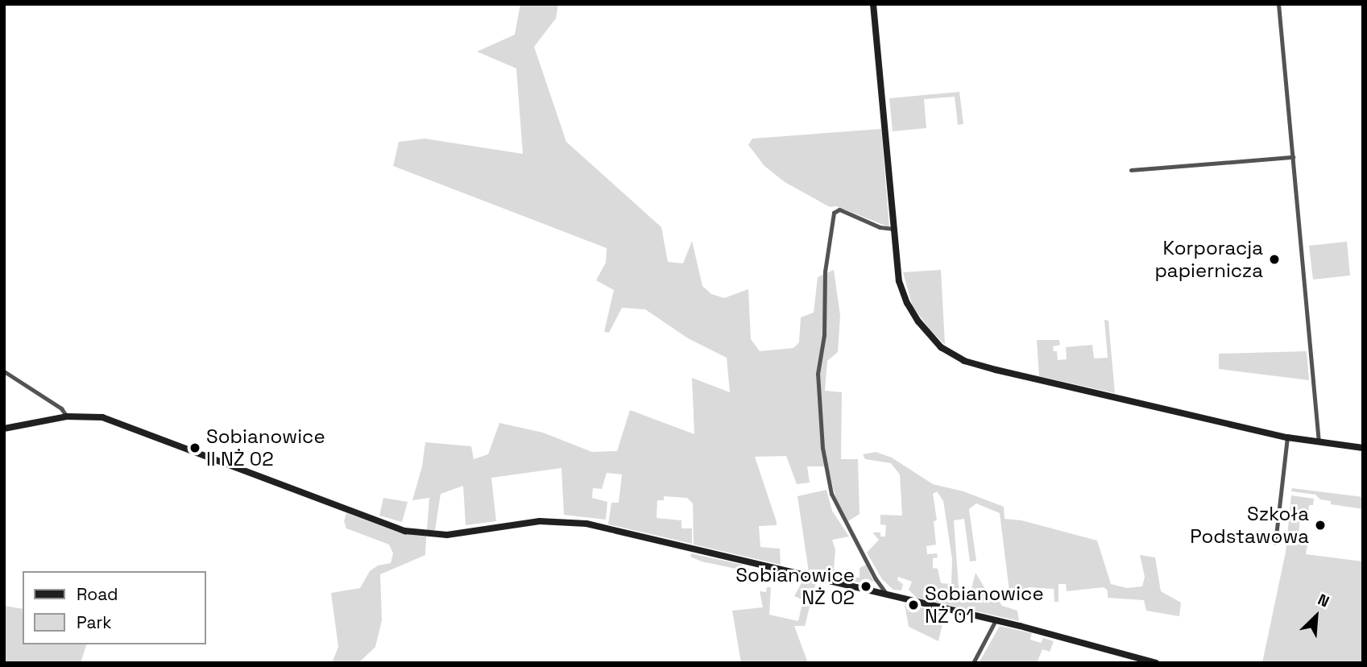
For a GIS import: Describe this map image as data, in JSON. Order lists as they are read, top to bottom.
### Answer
{
  "places": [
    "Korporacja papiernicza",
    "Sobianowice II NŻ 02",
    "Szkoła Podstawowa",
    "Sobianowice NŻ 02",
    "Sobianowice NŻ 01"
  ],
  "legend": ["Road", "Park"],
  "north": "top right"
}
